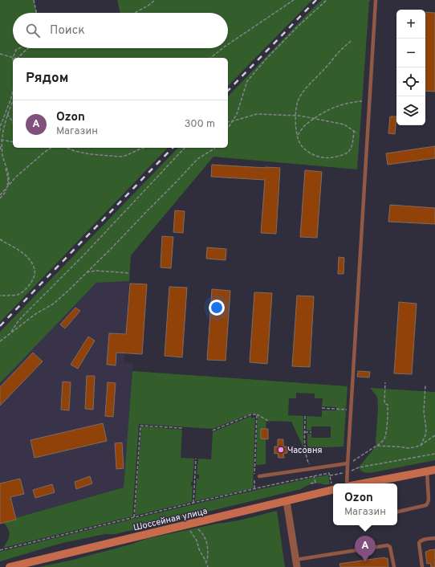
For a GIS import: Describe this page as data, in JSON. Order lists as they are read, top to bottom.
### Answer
{
  "streets": {
    "main road": ["Шоссейная улица"]
  },
  "places": ["Часовня"],
  "page": {
    "map_buttons": ["+", "−"],
    "search": "Поиск",
    "heading": "Рядом",
    "list": [
      {
        "mark": "A",
        "name": "Ozon",
        "note": "Магазин",
        "value": "300 m"
      }
    ],
    "popup": ["Ozon", "Магазин"],
    "pins": "A"
  }
}
